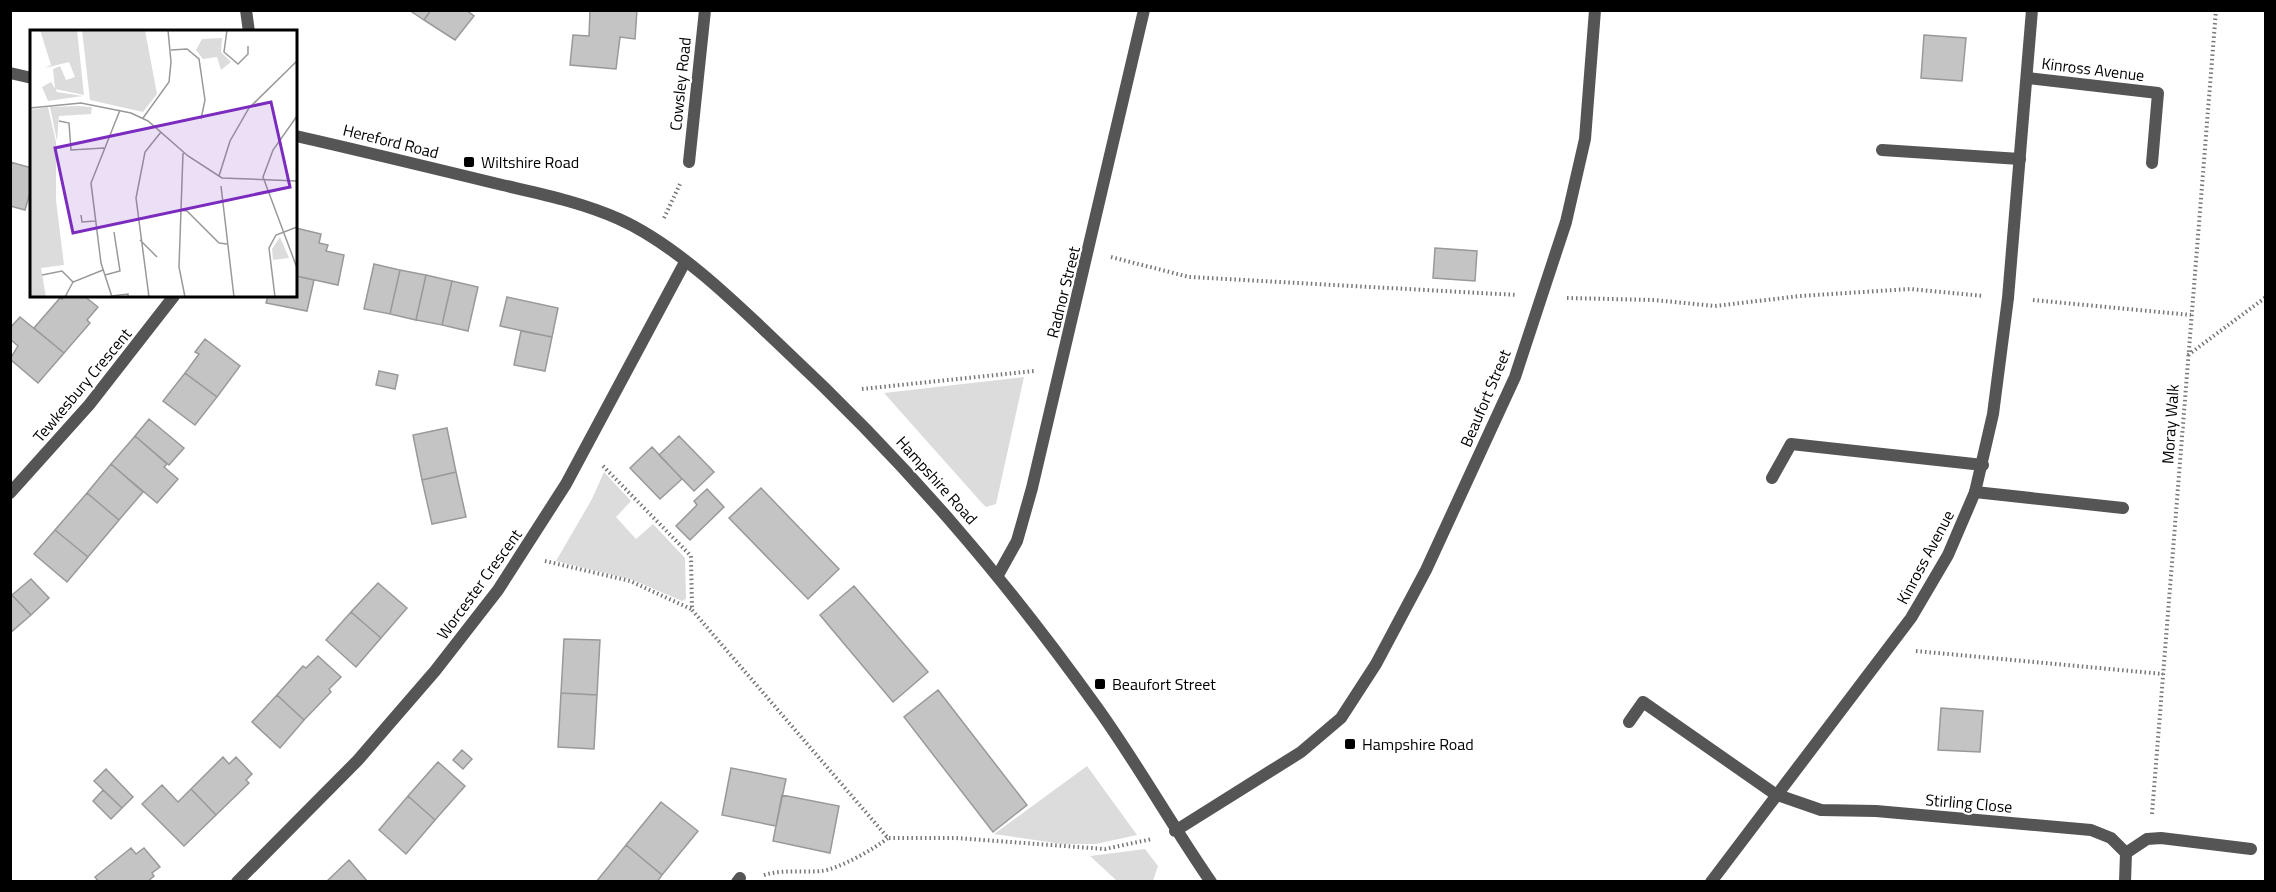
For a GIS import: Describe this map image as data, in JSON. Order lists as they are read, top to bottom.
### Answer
{
  "streets": {
    "street": [
      "Kinross Avenue",
      "Cowsley Road",
      "Hereford Road",
      "Radnor Street",
      "Tewkesbury Crescent",
      "Beaufort Street",
      "Hampshire Road",
      "Worcester Crescent",
      "Stirling Close"
    ],
    "path": ["Moray Walk"]
  },
  "crossings": [
    ["Kinross Avenue", "Stirling Close"],
    ["Hereford Road", "Hampshire Road"],
    ["Radnor Street", "Hampshire Road"],
    ["Beaufort Street", "Hampshire Road"],
    ["Hampshire Road", "Worcester Crescent"]
  ],
  "places": {
    "transit": ["Wiltshire Road", "Beaufort Street", "Hampshire Road"]
  }
}
